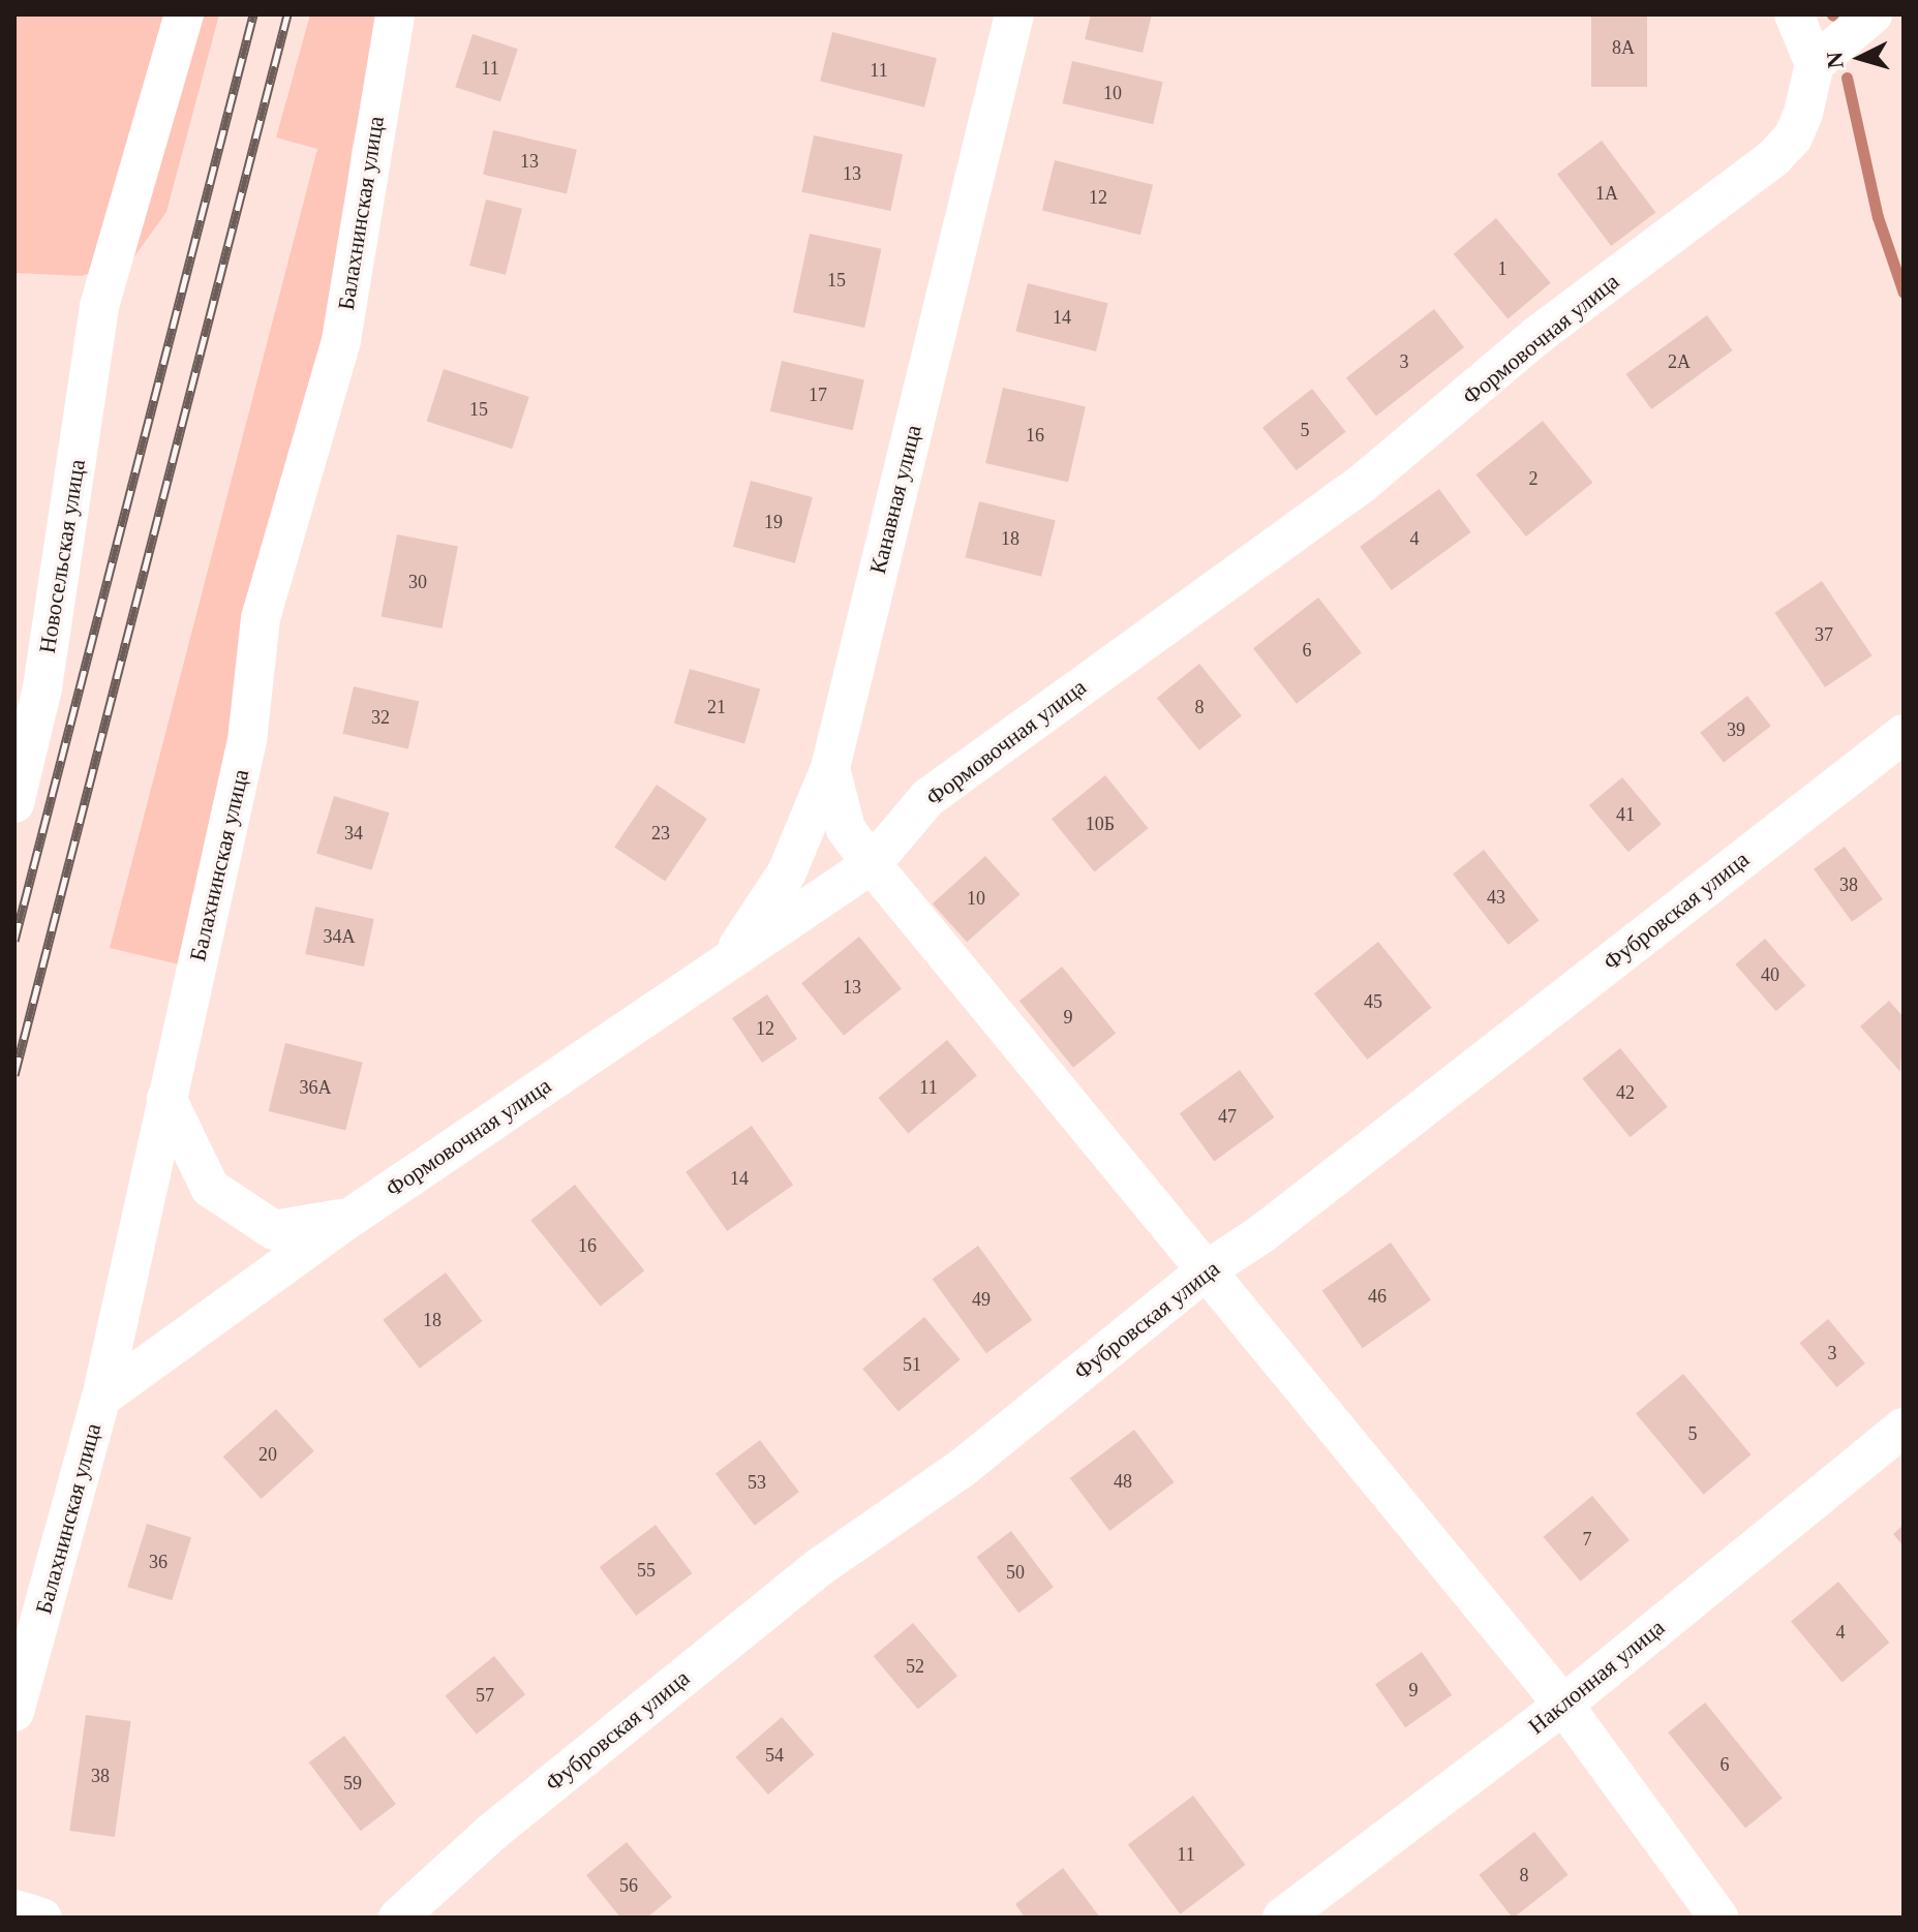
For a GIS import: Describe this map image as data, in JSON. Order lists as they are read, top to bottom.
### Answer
{
  "streets": {
    "street": [
      "Балахнинская улица",
      "Формовочная улица",
      "Канавная улица",
      "Новосельская улица",
      "Фубровская улица",
      "Наклонная улица"
    ]
  },
  "crossings": [
    ["Балахнинская улица", "Формовочная улица"],
    ["Формовочная улица", "Канавная улица"]
  ],
  "house_numbers": [
    "8А",
    "11",
    "11",
    "10",
    "13",
    "13",
    "1А",
    "12",
    "1",
    "15",
    "14",
    "3",
    "2А",
    "17",
    "15",
    "5",
    "16",
    "2",
    "19",
    "18",
    "4",
    "30",
    "37",
    "6",
    "21",
    "8",
    "32",
    "39",
    "41",
    "10Б",
    "34",
    "23",
    "38",
    "43",
    "10",
    "34А",
    "40",
    "13",
    "45",
    "9",
    "12",
    "36А",
    "11",
    "42",
    "47",
    "14",
    "16",
    "46",
    "49",
    "18",
    "3",
    "51",
    "5",
    "20",
    "48",
    "53",
    "7",
    "36",
    "55",
    "50",
    "4",
    "52",
    "9",
    "57",
    "54",
    "6",
    "38",
    "59",
    "11",
    "8",
    "56"
  ],
  "north": "left"
}
